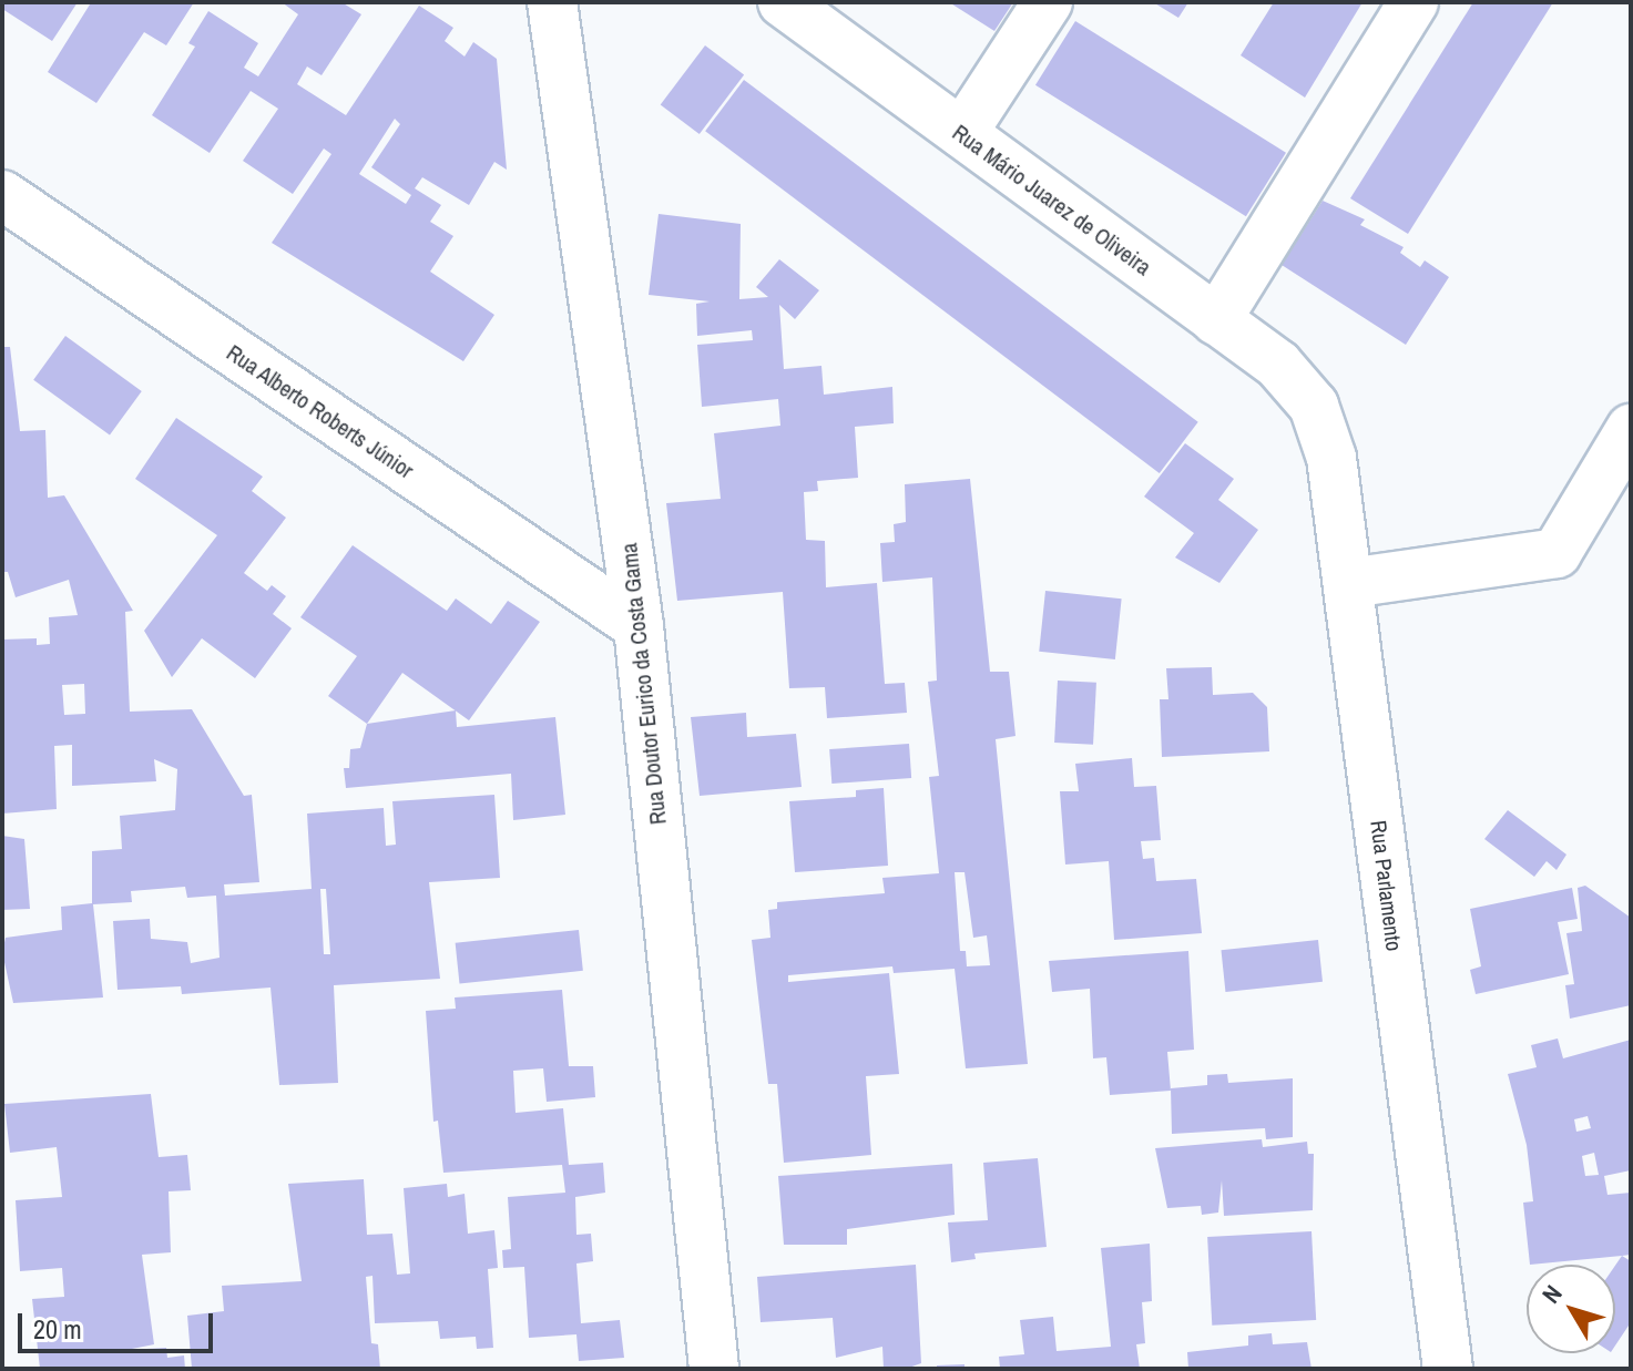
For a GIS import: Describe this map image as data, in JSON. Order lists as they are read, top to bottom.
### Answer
{
  "streets": {
    "street": [
      "Rua Mário Juarez de Oliveira",
      "Rua Alberto Roberts Júnior",
      "Rua Doutor Eurico da Costa Gama",
      "Rua Parlamento"
    ]
  },
  "crossings": [
    ["Rua Mário Juarez de Oliveira", "Rua Parlamento"],
    ["Rua Alberto Roberts Júnior", "Rua Doutor Eurico da Costa Gama"]
  ],
  "scale_bar": "20 m",
  "north": "top left"
}
